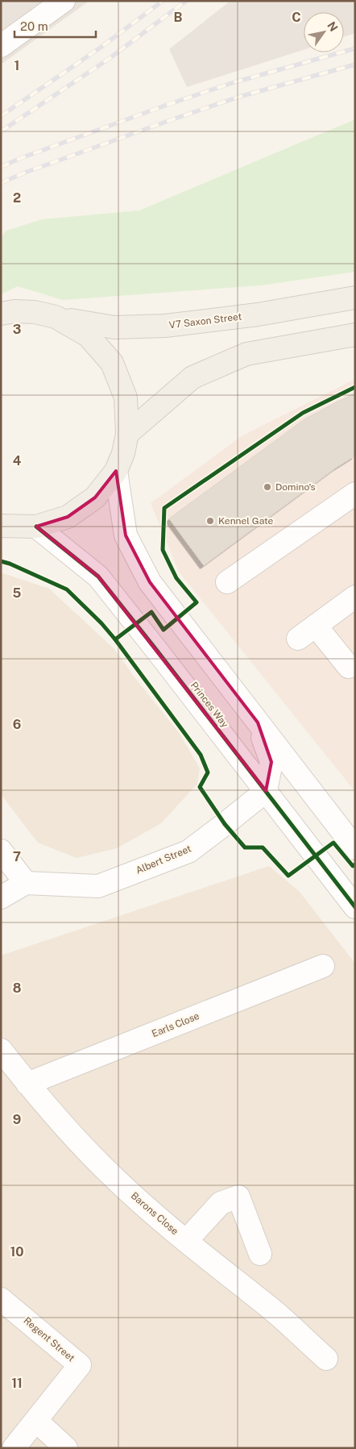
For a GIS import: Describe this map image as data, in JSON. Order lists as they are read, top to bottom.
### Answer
{
  "streets": {
    "main road": ["V7 Saxon Street"],
    "street": [
      "Princes Way",
      "Albert Street",
      "Earls Close",
      "Barons Close",
      "Regent Street"
    ]
  },
  "crossings": [
    ["Princes Way", "Albert Street"],
    ["Earls Close", "Barons Close"]
  ],
  "places": ["Domino's", "Kennel Gate"],
  "scale_bar": "20 m",
  "north": "top right",
  "grid": {
    "columns": ["B", "C"],
    "rows": [
      "1",
      "2",
      "3",
      "4",
      "5",
      "6",
      "7",
      "8",
      "9",
      "10",
      "11"
    ]
  }
}
